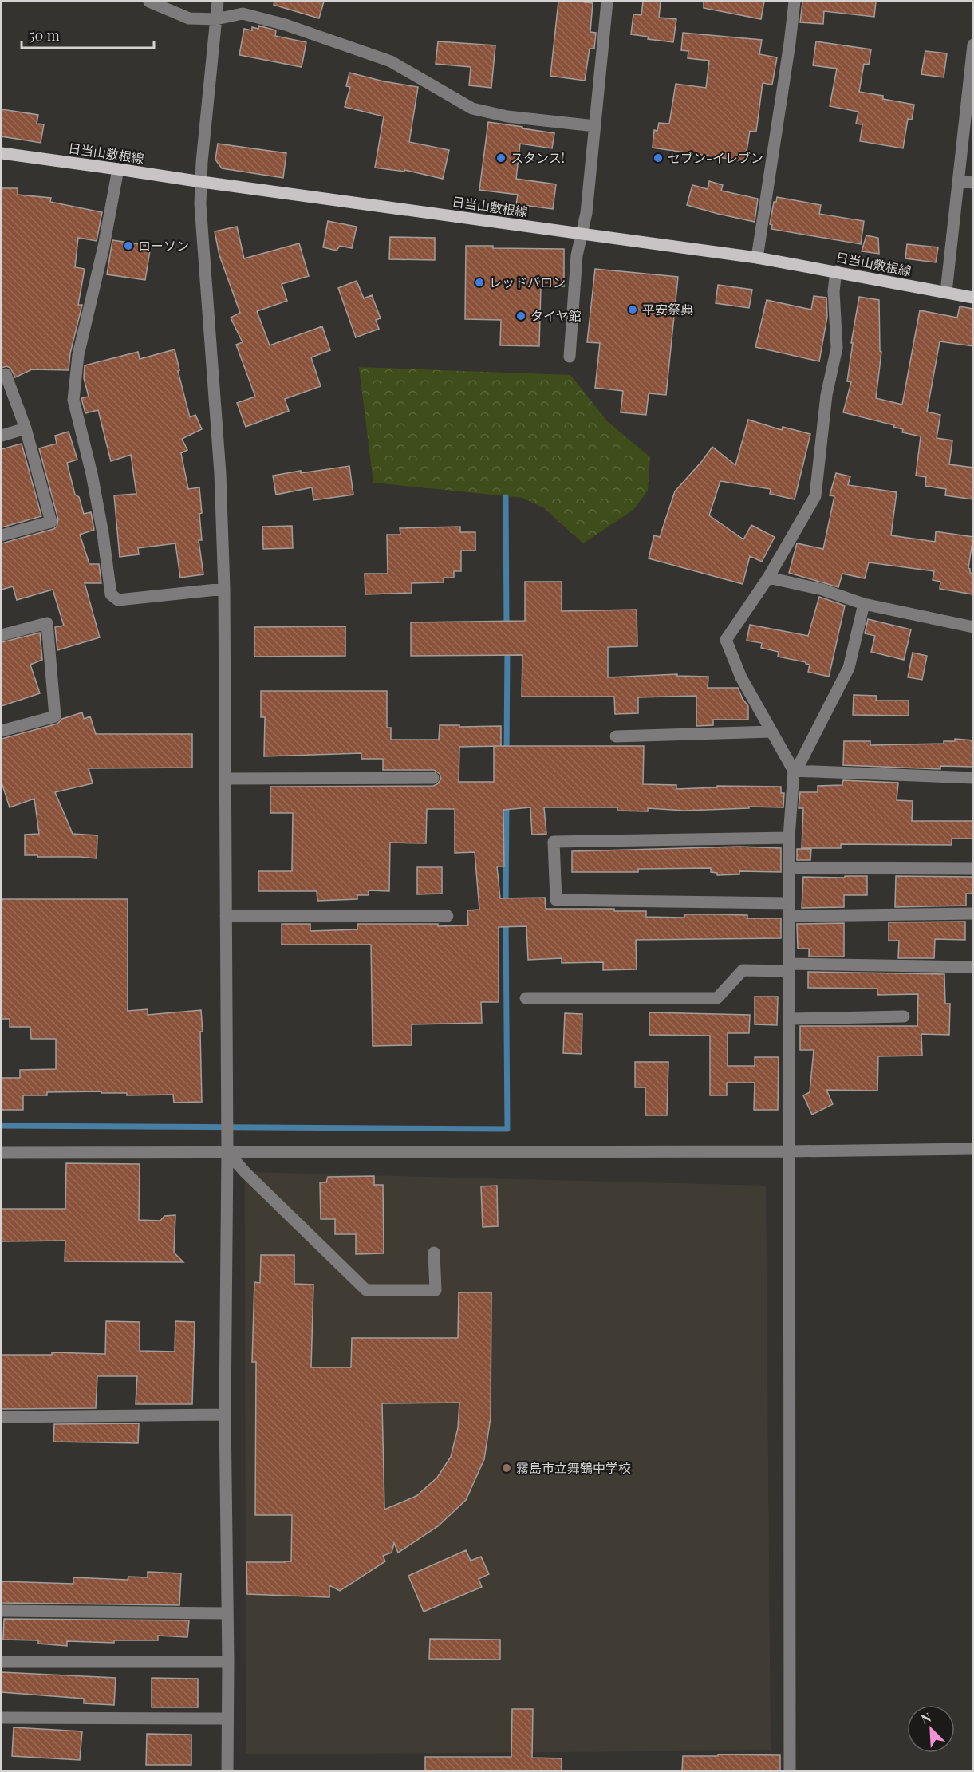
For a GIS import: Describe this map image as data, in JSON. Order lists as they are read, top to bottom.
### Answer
{
  "streets": {
    "main road": ["日当山敷根線"]
  },
  "places": [
    "スタンス!",
    "セブン-イレブン",
    "ローソン",
    "レッドバロン",
    "平安祭典",
    "タイヤ館",
    "霧島市立舞鶴中学校"
  ],
  "scale_bar": "50 m",
  "north": "top left"
}
